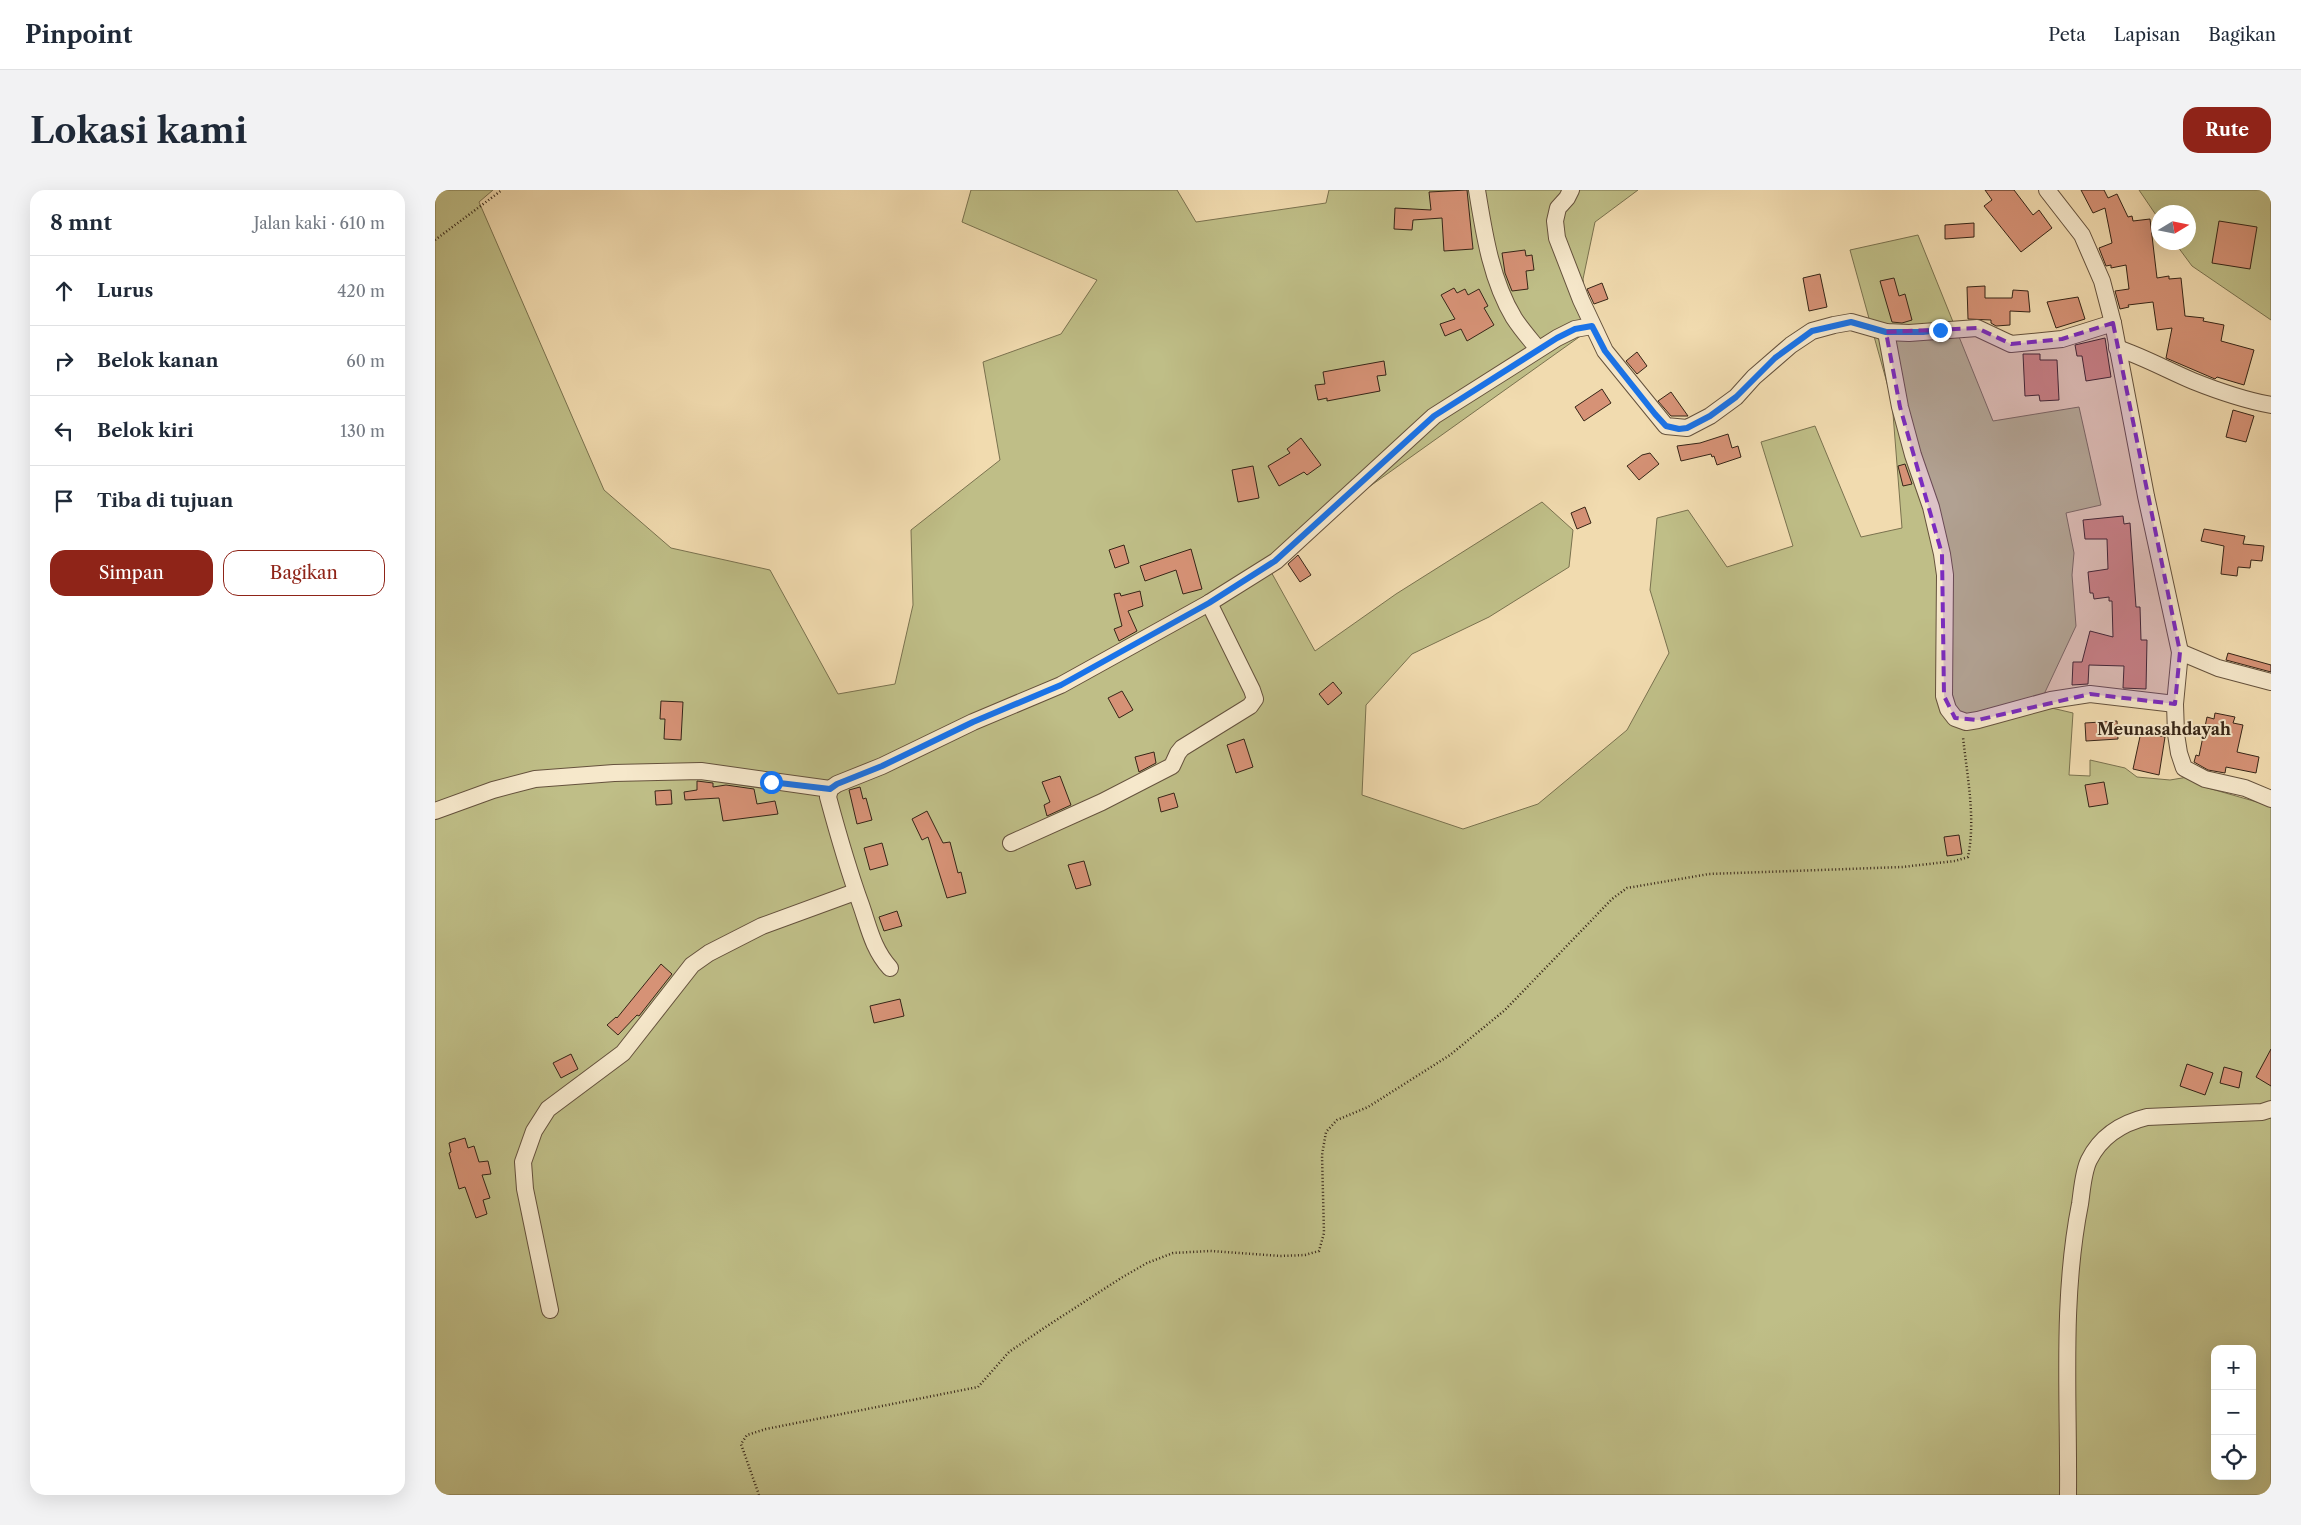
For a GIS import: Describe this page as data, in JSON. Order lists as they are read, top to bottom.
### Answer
{
  "districts": ["Meunasahdayah"],
  "north": "right",
  "page": {
    "header": "Pinpoint",
    "nav": ["Peta", "Lapisan", "Bagikan"],
    "buttons": [
      "Rute",
      ["Simpan", "Bagikan"]
    ],
    "title": "Lokasi kami",
    "heading": ["8 mnt", "Jalan kaki · 610 m"],
    "list": [
      ["Lurus", "420 m"],
      ["Belok kanan", "60 m"],
      ["Belok kiri", "130 m"],
      "Tiba di tujuan"
    ],
    "map_buttons": ["+", "−"]
  }
}
